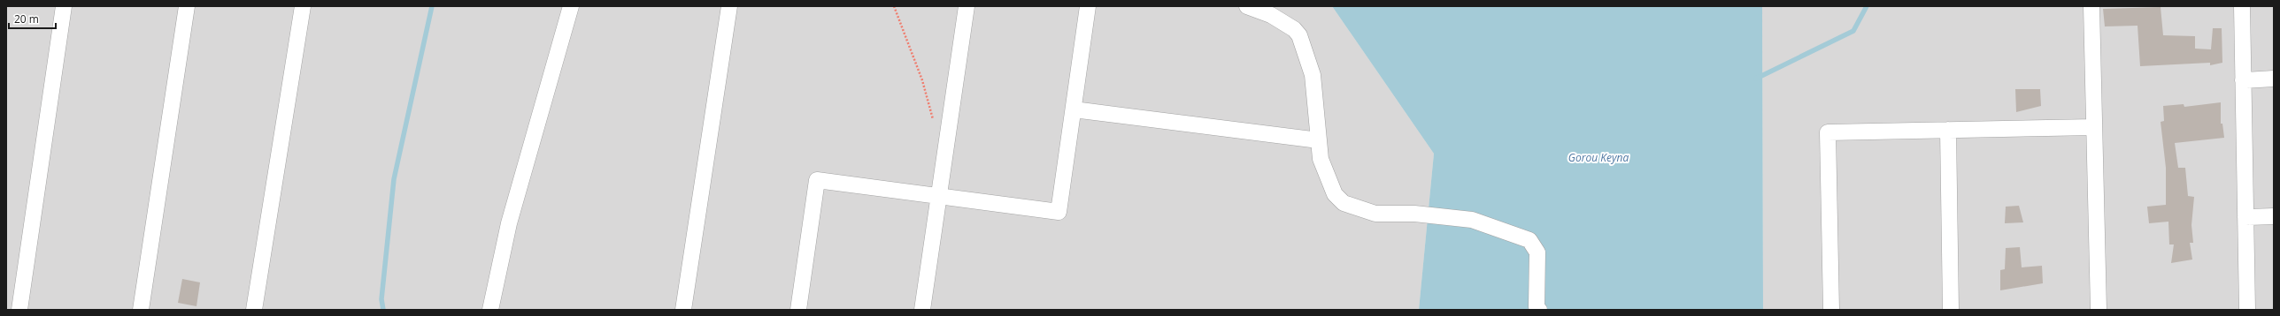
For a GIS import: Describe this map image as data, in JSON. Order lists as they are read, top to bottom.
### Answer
{
  "water": ["Gorou Keyna"],
  "scale_bar": "20 m"
}
